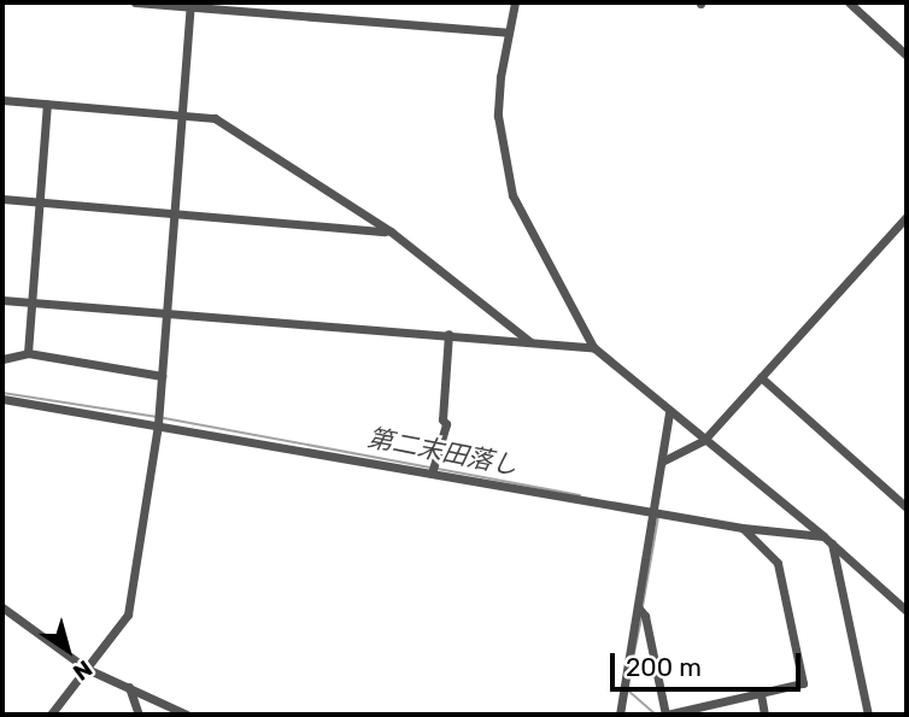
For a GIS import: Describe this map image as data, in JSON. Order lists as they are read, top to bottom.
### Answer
{
  "water": ["第二末田落し"],
  "scale_bar": "200 m",
  "north": "bottom right"
}
